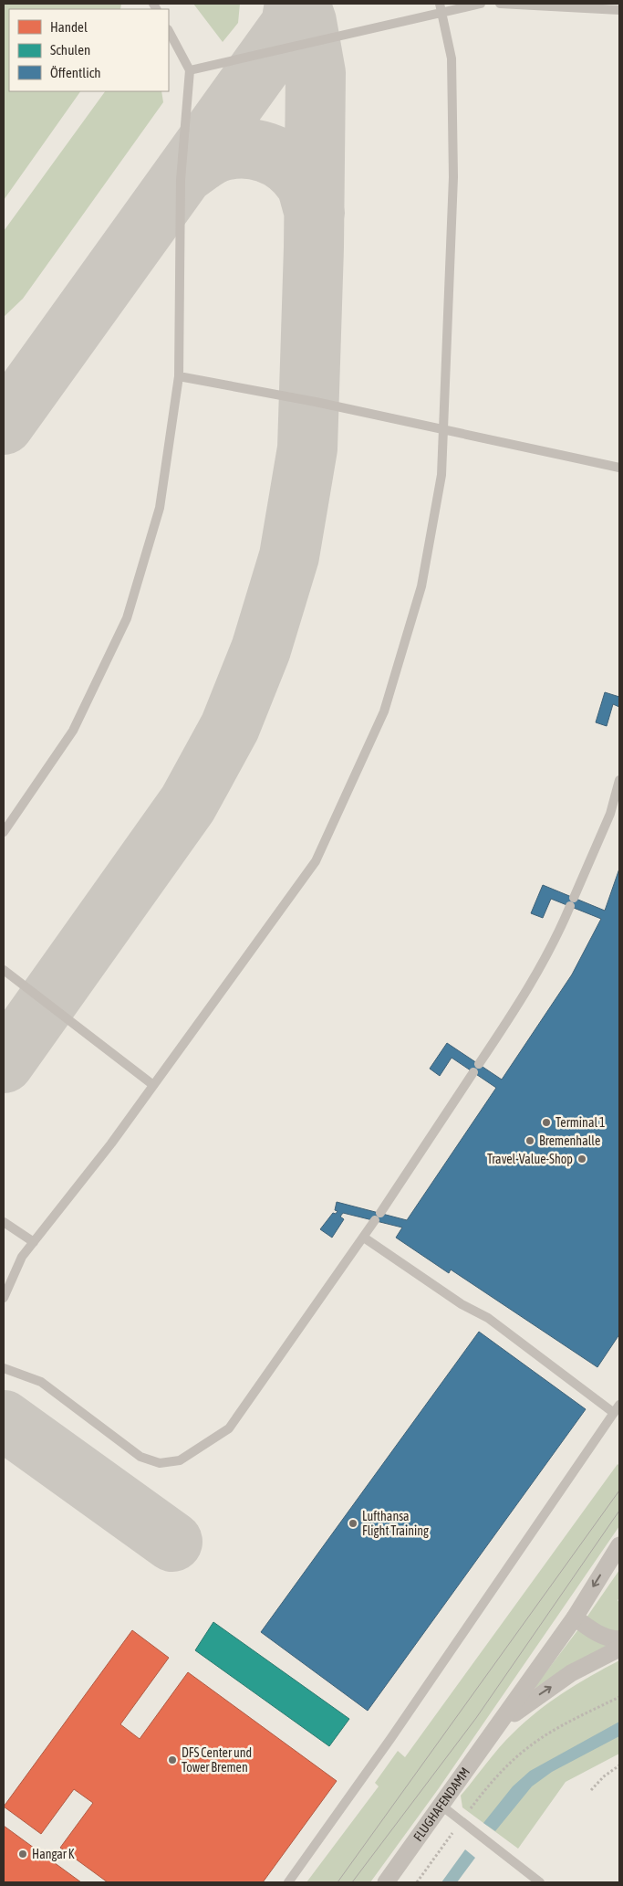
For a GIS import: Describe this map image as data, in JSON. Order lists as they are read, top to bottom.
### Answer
{
  "streets": {
    "street": ["FLUGHAFENDAMM"]
  },
  "places": [
    "Terminal 1",
    "Bremenhalle",
    "Travel-Value-Shop",
    "Lufthansa Flight Training",
    "DFS Center und Tower Bremen",
    "Hangar K"
  ],
  "legend": ["Handel", "Schulen", "Öffentlich"]
}
